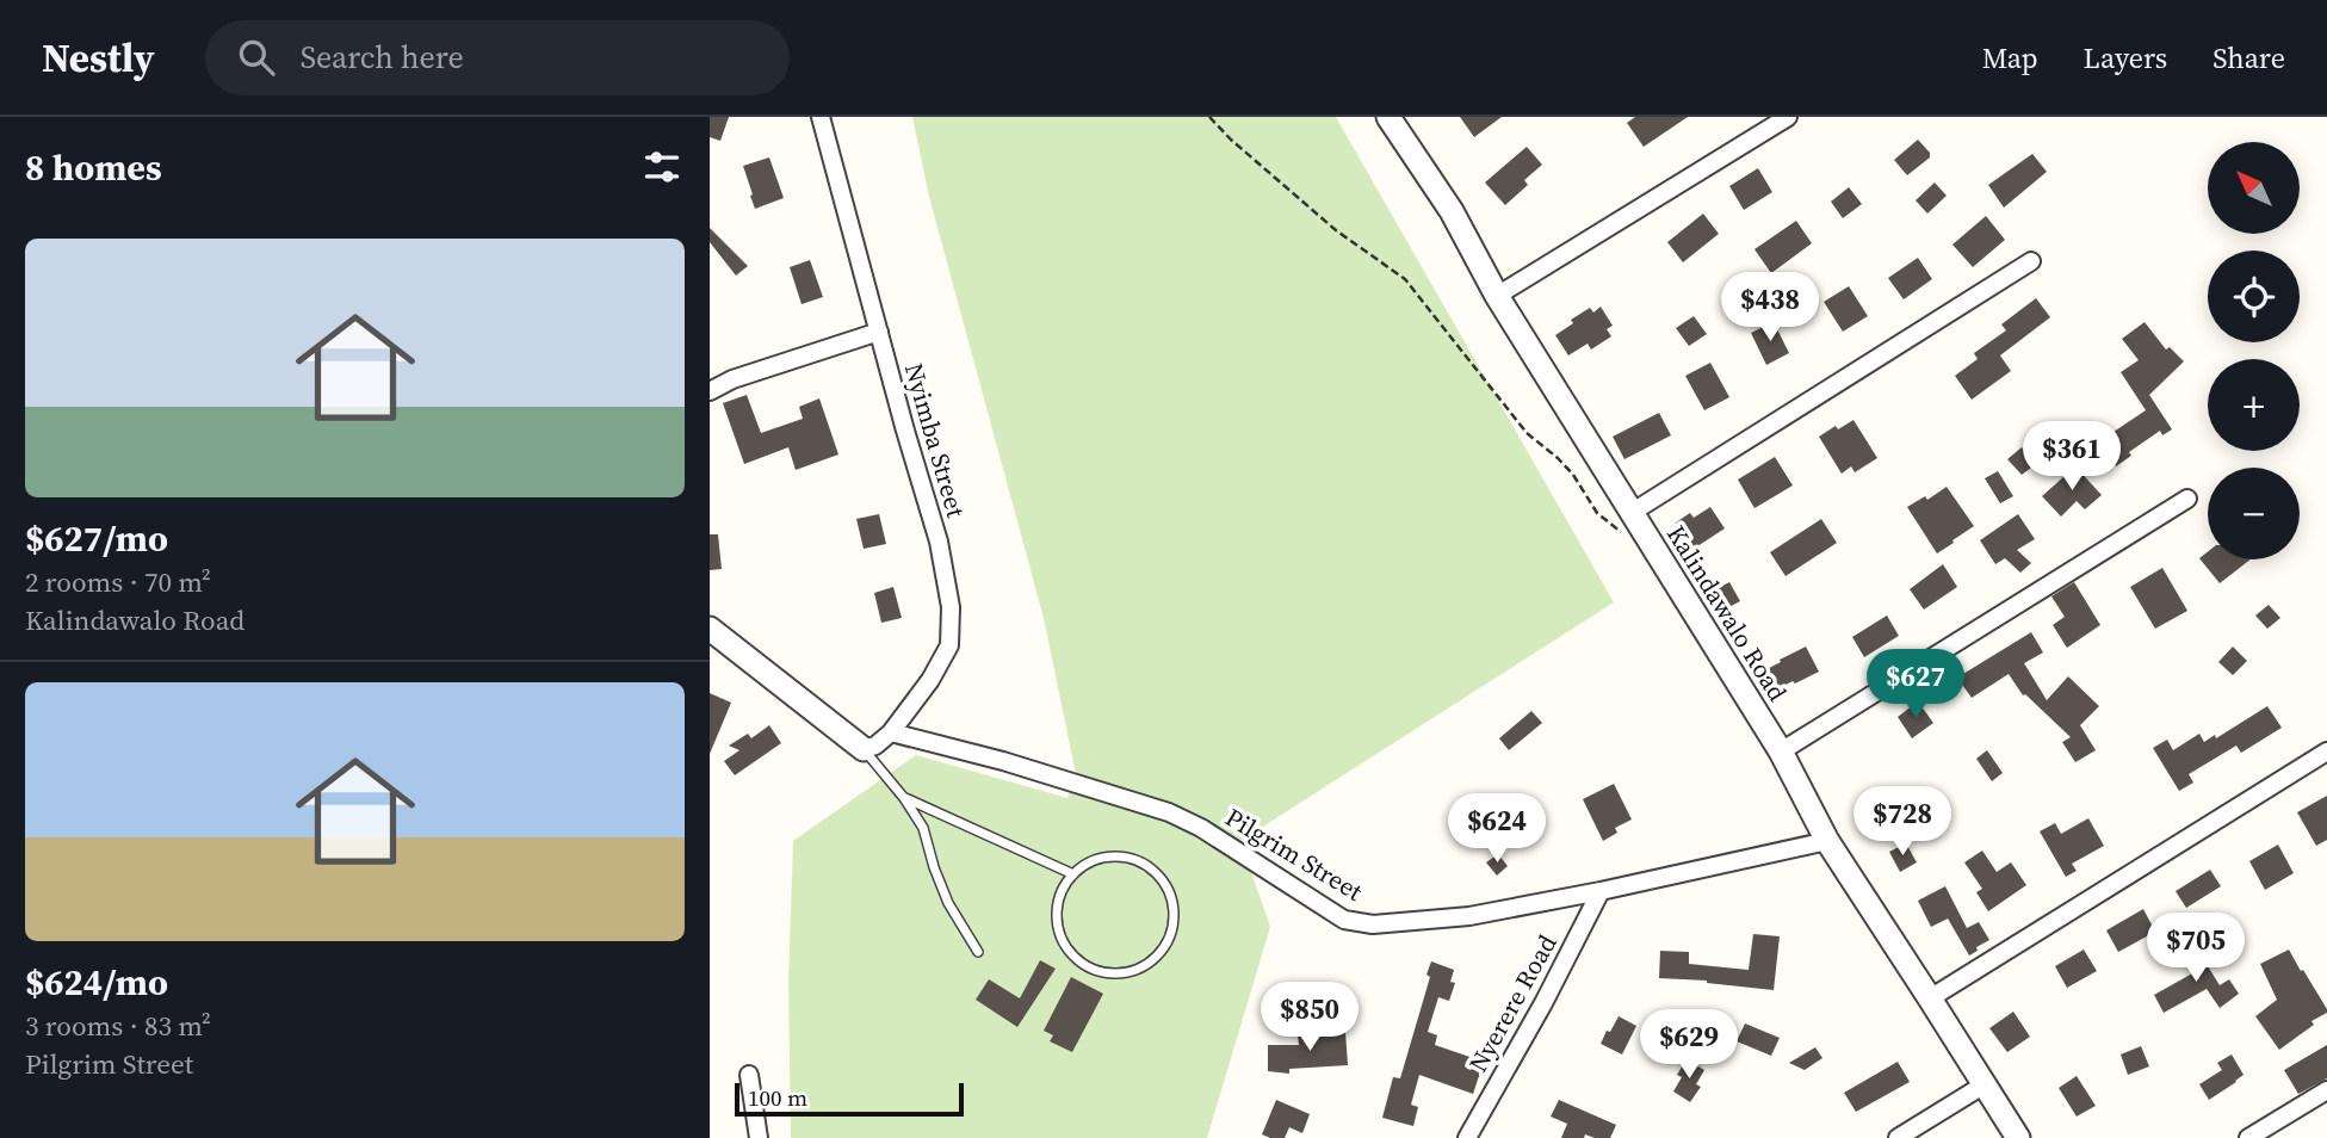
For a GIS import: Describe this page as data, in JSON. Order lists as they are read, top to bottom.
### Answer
{
  "streets": {
    "street": [
      "Nyimba Street",
      "Kalindawalo Road",
      "Pilgrim Street",
      "Nyerere Road"
    ]
  },
  "crossings": [
    ["Nyimba Street", "Pilgrim Street"],
    ["Kalindawalo Road", "Pilgrim Street"],
    ["Pilgrim Street", "Nyerere Road"]
  ],
  "scale_bar": "100 m",
  "north": "top left",
  "page": {
    "header": "Nestly",
    "search": "Search here",
    "nav": ["Map", "Layers", "Share"],
    "heading": "8 homes",
    "map_buttons": ["+", "−"],
    "list": [
      {
        "name": "$627/mo",
        "note": "2 rooms · 70 m² · Kalindawalo Road"
      },
      {
        "name": "$624/mo",
        "note": "3 rooms · 83 m² · Pilgrim Street"
      }
    ],
    "price": [
      "$438",
      "$361",
      "$627",
      "$728",
      "$624",
      "$705",
      "$850",
      "$629"
    ],
    "scale": "100 m"
  }
}
